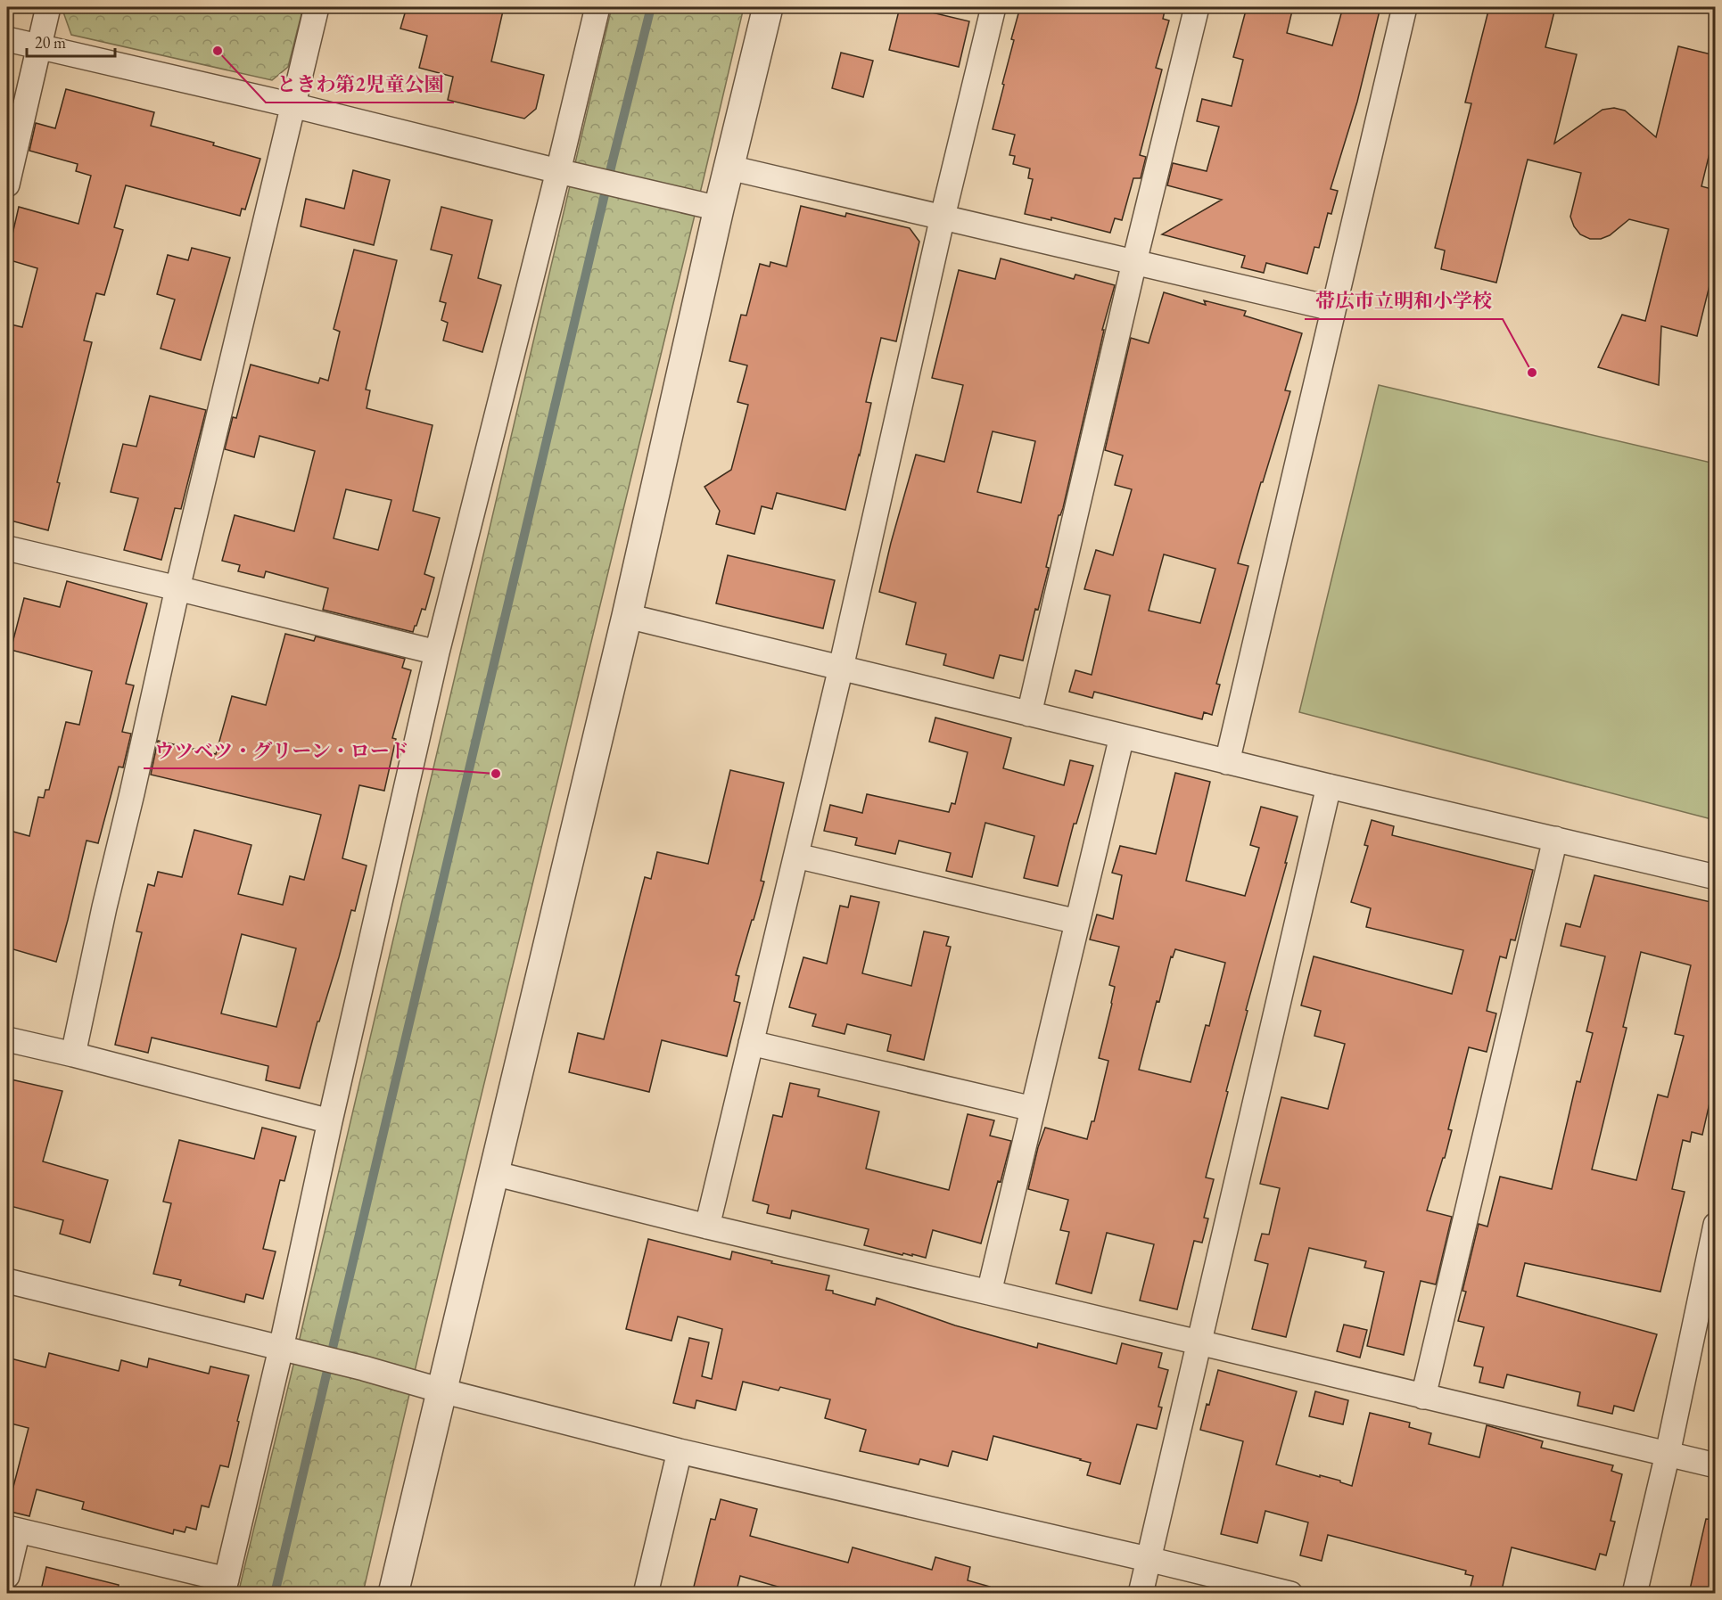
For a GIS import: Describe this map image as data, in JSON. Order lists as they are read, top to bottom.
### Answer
{
  "places": ["ときわ第2児童公園", "帯広市立明和小学校", "ウツベツ・グリーン・ロード"],
  "scale_bar": "20 m"
}
